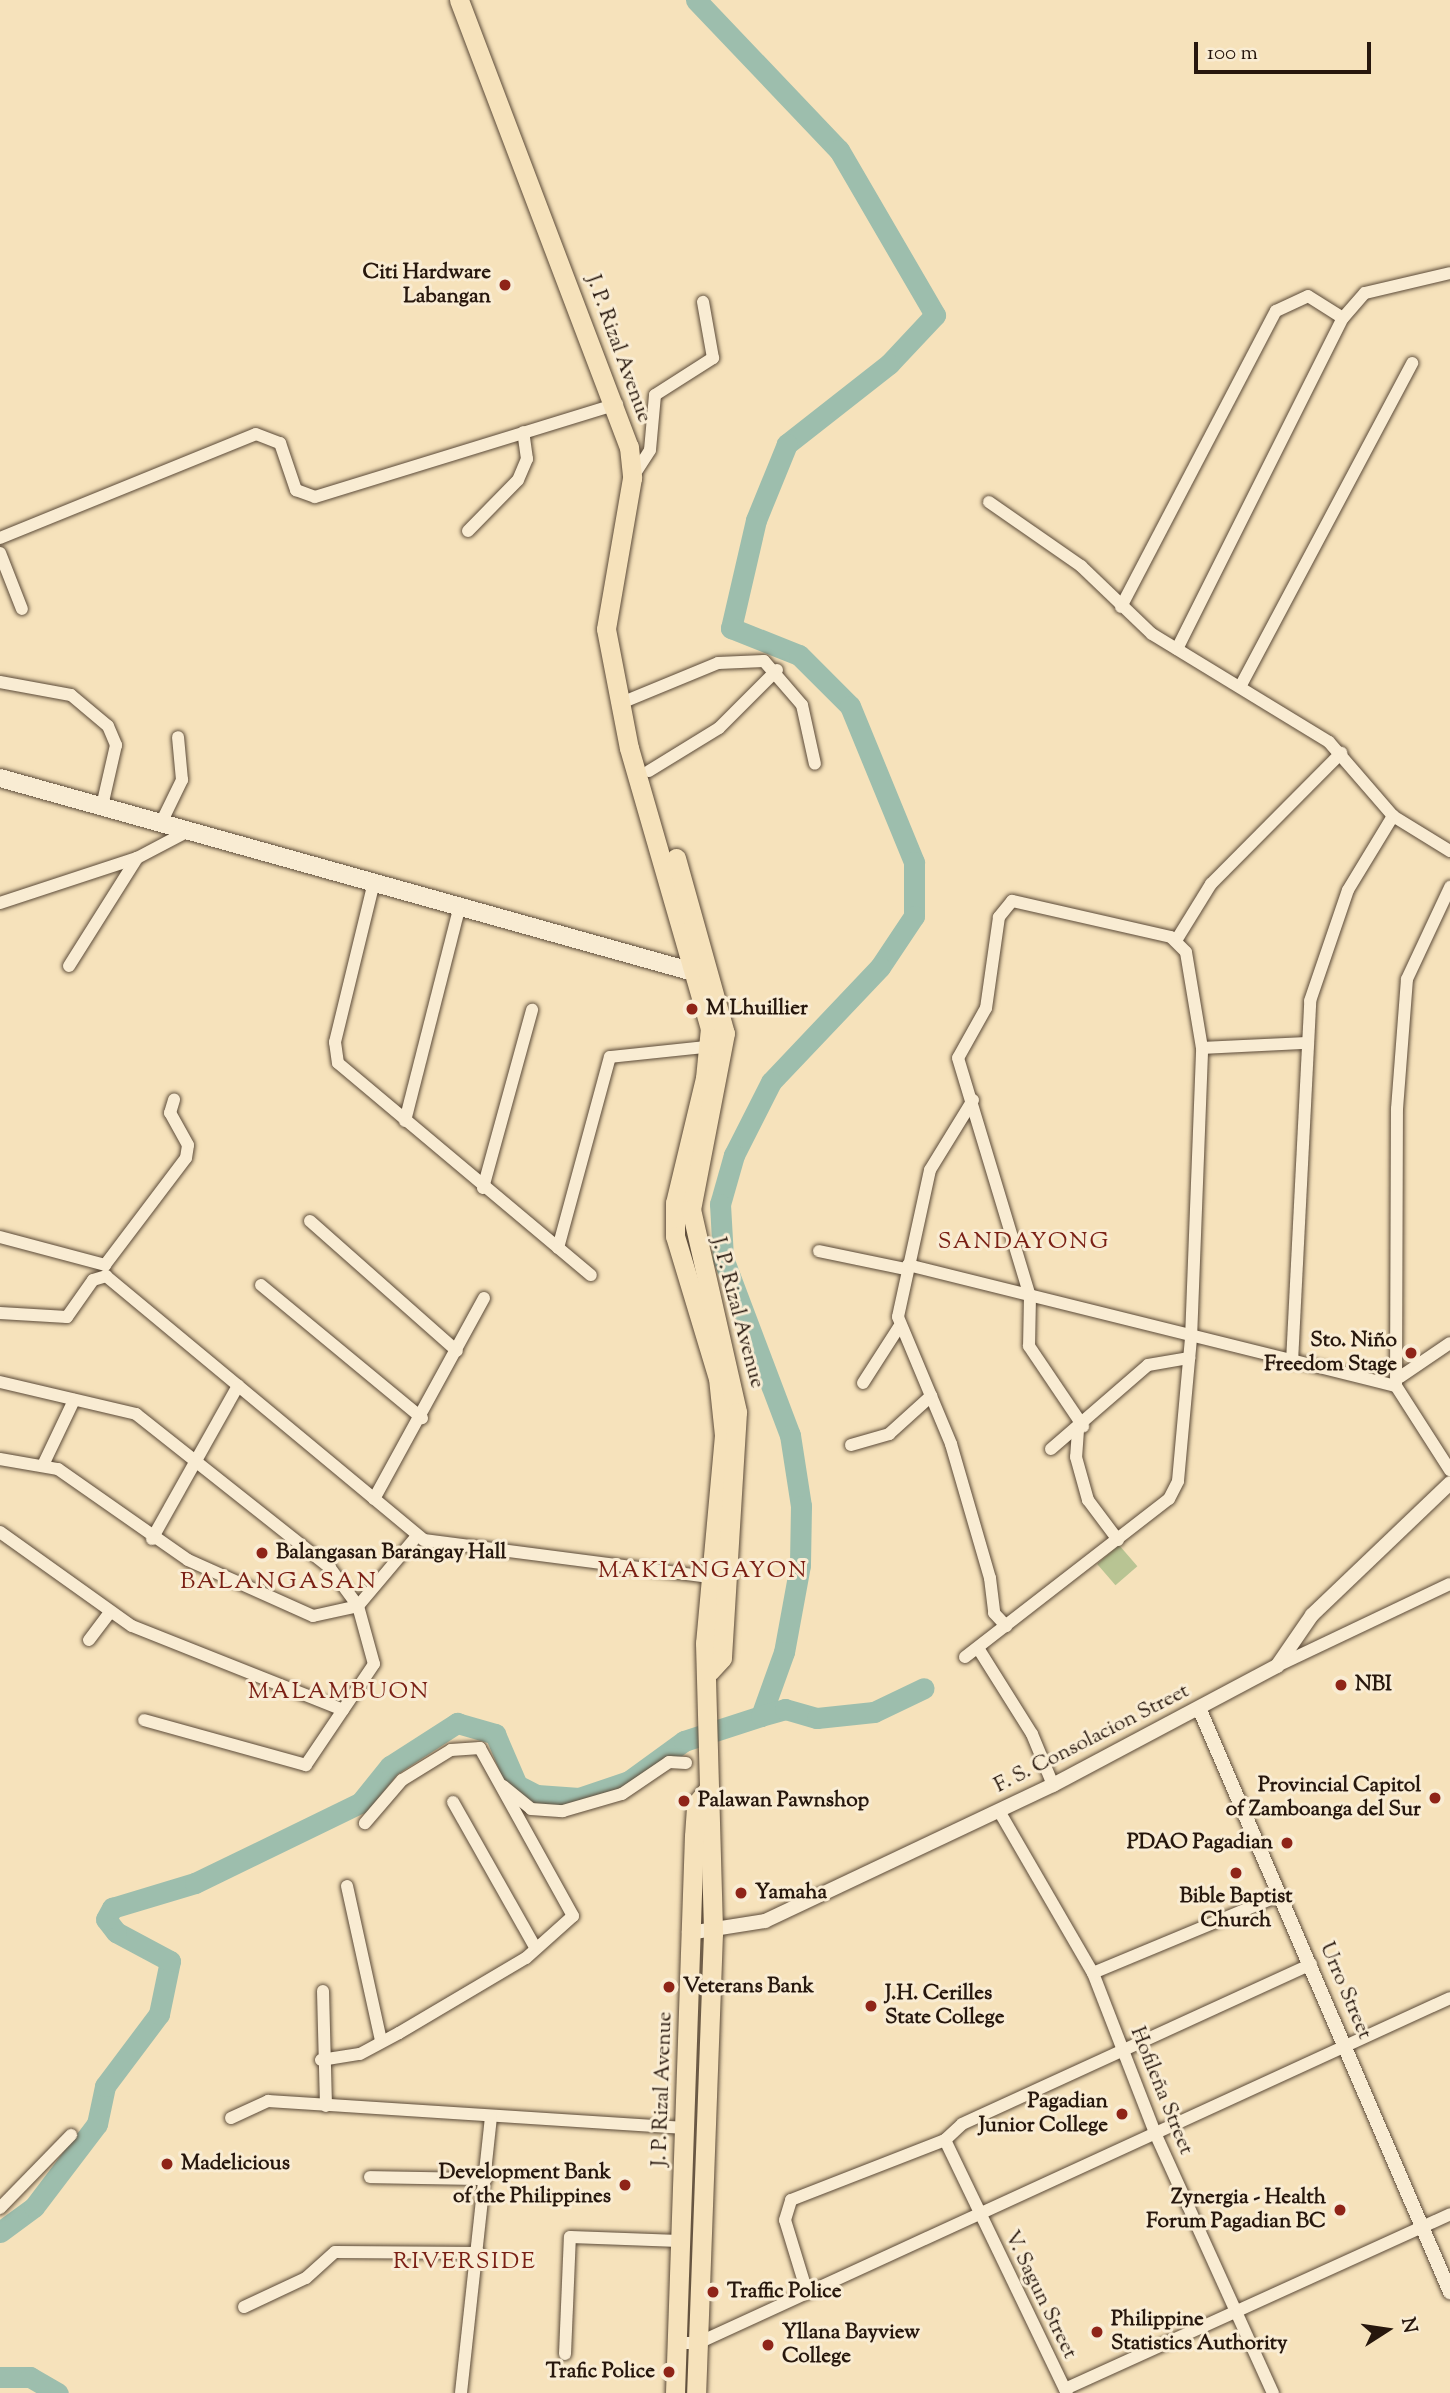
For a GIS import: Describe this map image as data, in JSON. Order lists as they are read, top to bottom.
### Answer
{
  "streets": {
    "main road": ["J. P. Rizal Avenue"],
    "street": [
      "F. S. Consolacion Street",
      "Urro Street",
      "Hofileña Street",
      "V. Sagun Street"
    ]
  },
  "crossings": [
    ["J. P. Rizal Avenue", "F. S. Consolacion Street"],
    ["F. S. Consolacion Street", "Urro Street"],
    ["F. S. Consolacion Street", "Hofileña Street"]
  ],
  "districts": [
    "SANDAYONG",
    "MAKIANGAYON",
    "BALANGASAN",
    "MALAMBUON",
    "RIVERSIDE"
  ],
  "places": [
    "Citi Hardware Labangan",
    "M Lhuillier",
    "Sto. Niño Freedom Stage",
    "Balangasan Barangay Hall",
    "NBI",
    "Provincial Capitol of Zamboanga del Sur",
    "Palawan Pawnshop",
    "PDAO Pagadian",
    "Bible Baptist Church",
    "Yamaha",
    "Veterans Bank",
    "J.H. Cerilles State College",
    "Pagadian Junior College",
    "Madelicious",
    "Development Bank of the Philippines",
    "Zynergia - Health Forum Pagadian BC",
    "Traffic Police",
    "Philippine Statistics Authority",
    "Yllana Bayview College",
    "Trafic Police"
  ],
  "scale_bar": "100 m",
  "north": "right"
}
